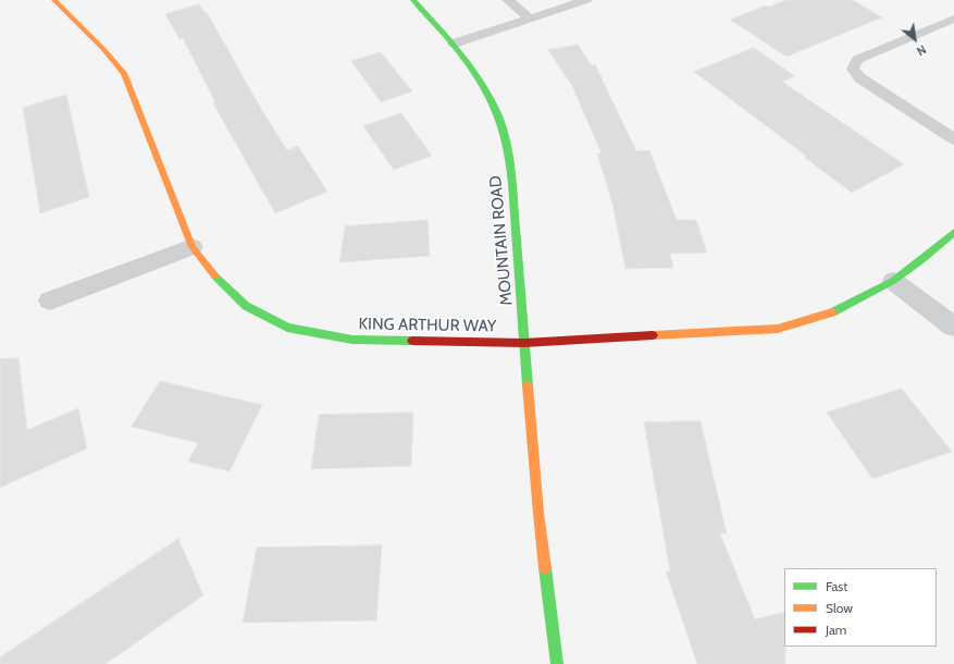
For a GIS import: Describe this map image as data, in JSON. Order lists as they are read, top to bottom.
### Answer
{
  "streets": {
    "street": ["MOUNTAIN ROAD", "KING ARTHUR WAY"]
  },
  "crossings": [
    ["MOUNTAIN ROAD", "KING ARTHUR WAY"]
  ],
  "legend": ["Fast", "Slow", "Jam"],
  "north": "bottom right"
}
